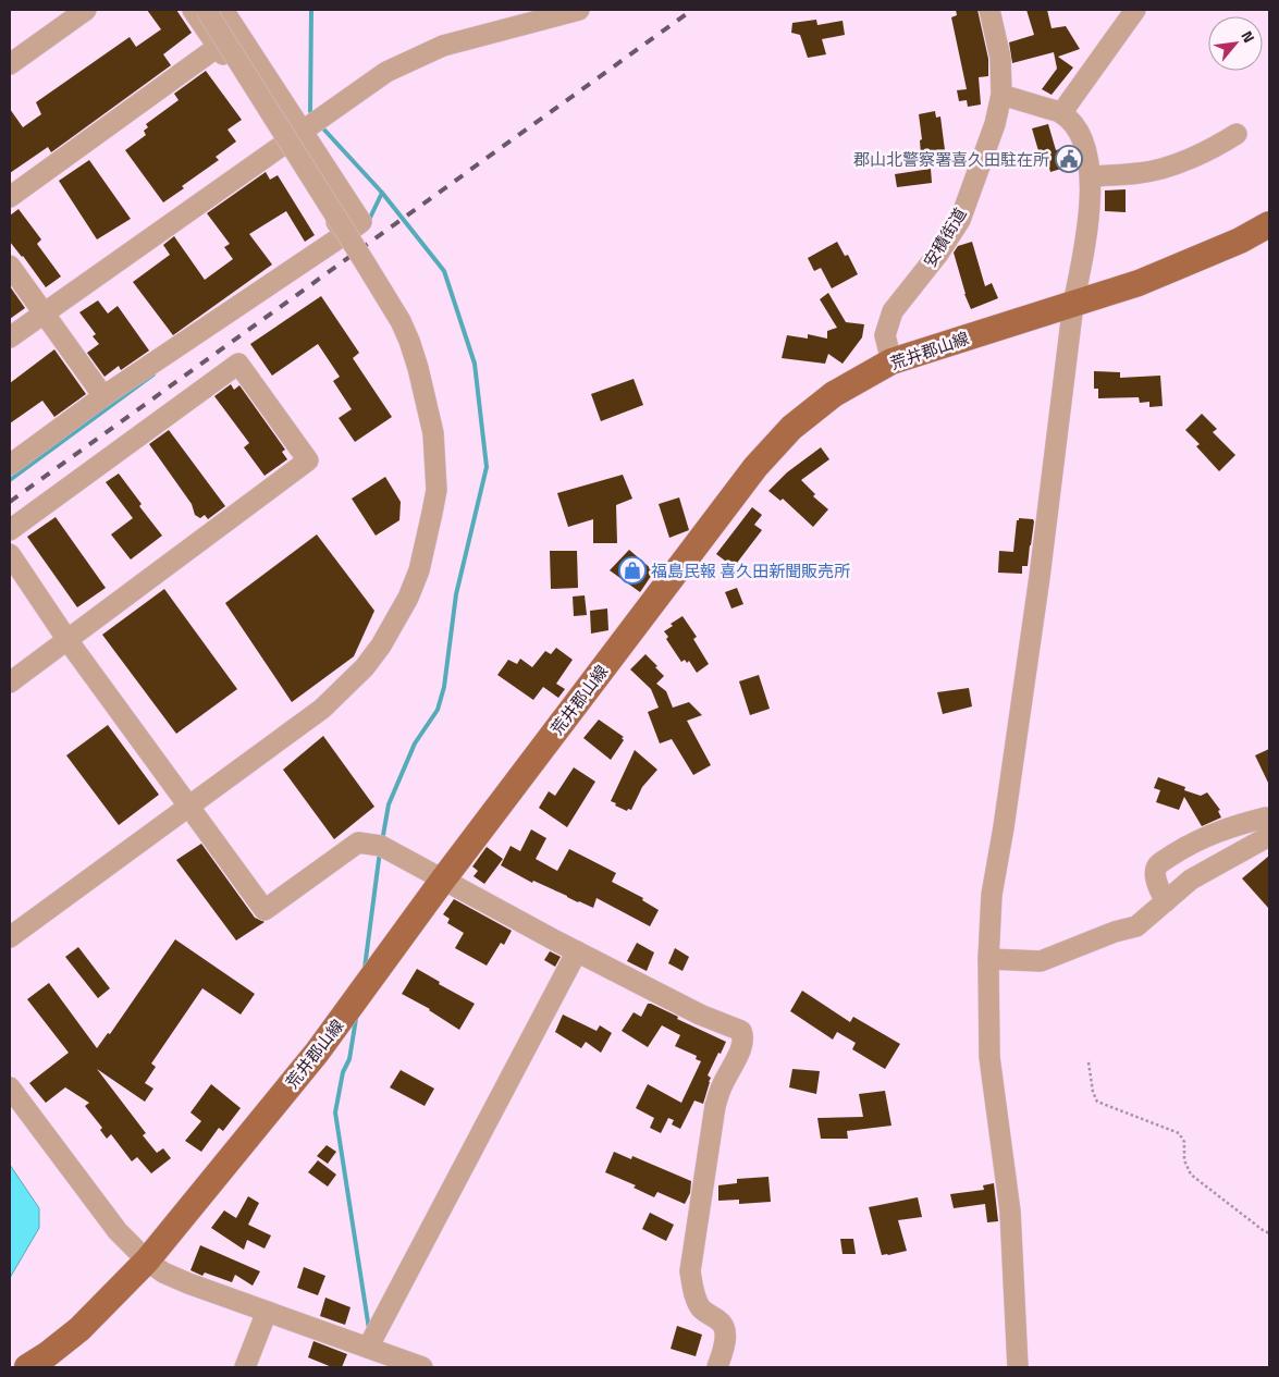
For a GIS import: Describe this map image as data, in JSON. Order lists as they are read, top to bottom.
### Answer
{
  "streets": {
    "main road": ["荒井郡山線"],
    "street": ["安積街道"]
  },
  "crossings": [
    ["安積街道", "荒井郡山線"]
  ],
  "places": {
    "public building": ["郡山北警察署喜久田駐在所"],
    "shop": ["福島民報 喜久田新聞販売所"]
  },
  "north": "top right"
}
